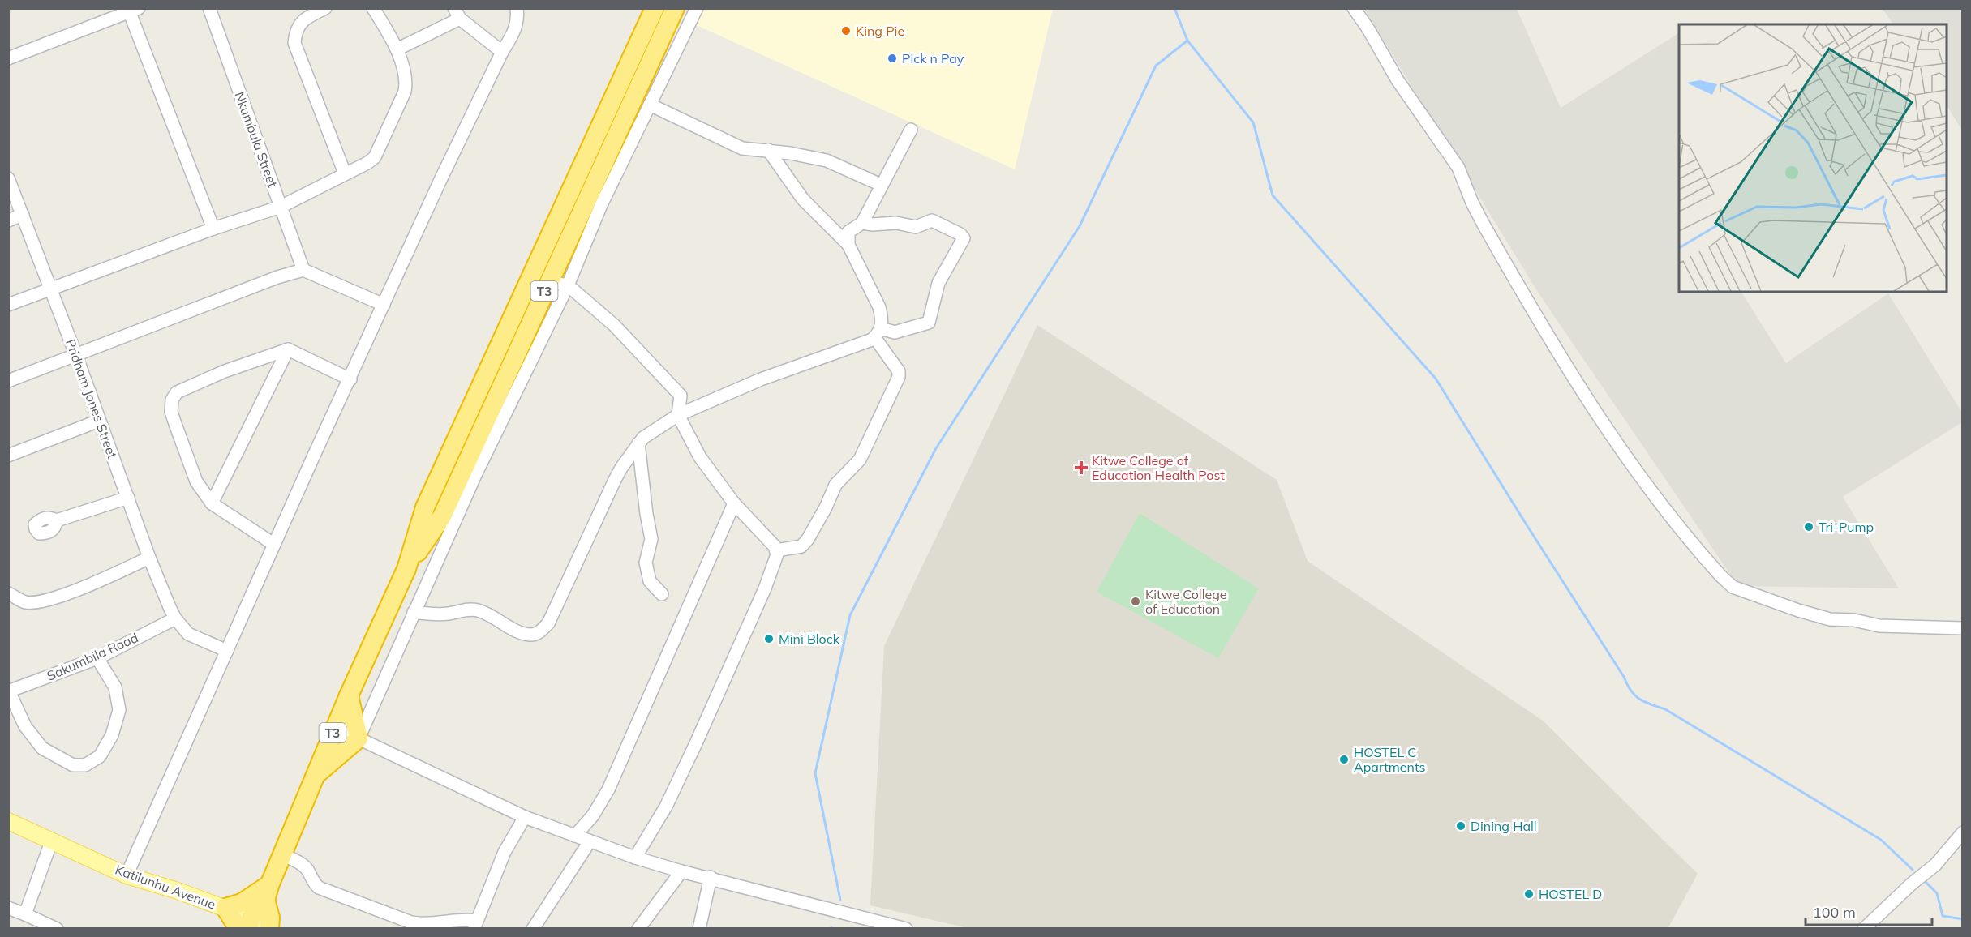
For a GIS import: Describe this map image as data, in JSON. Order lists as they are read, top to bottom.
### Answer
{
  "streets": {
    "highway": ["T3"],
    "main road": ["Katilunhu Avenue"],
    "street": ["Nkumbula Street", "Pridham Jones Street", "Sakumbila Road"]
  },
  "crossings": [
    ["Pridham Jones Street", "Sakumbila Road"]
  ],
  "places": {
    "other": [
      "King Pie",
      "Pick n Pay",
      "Tri-Pump",
      "Kitwe College of Education",
      "Mini Block",
      "HOSTEL C Apartments",
      "Dining Hall",
      "HOSTEL D"
    ],
    "health": ["Kitwe College of Education Health Post"]
  },
  "scale_bar": "100 m"
}
